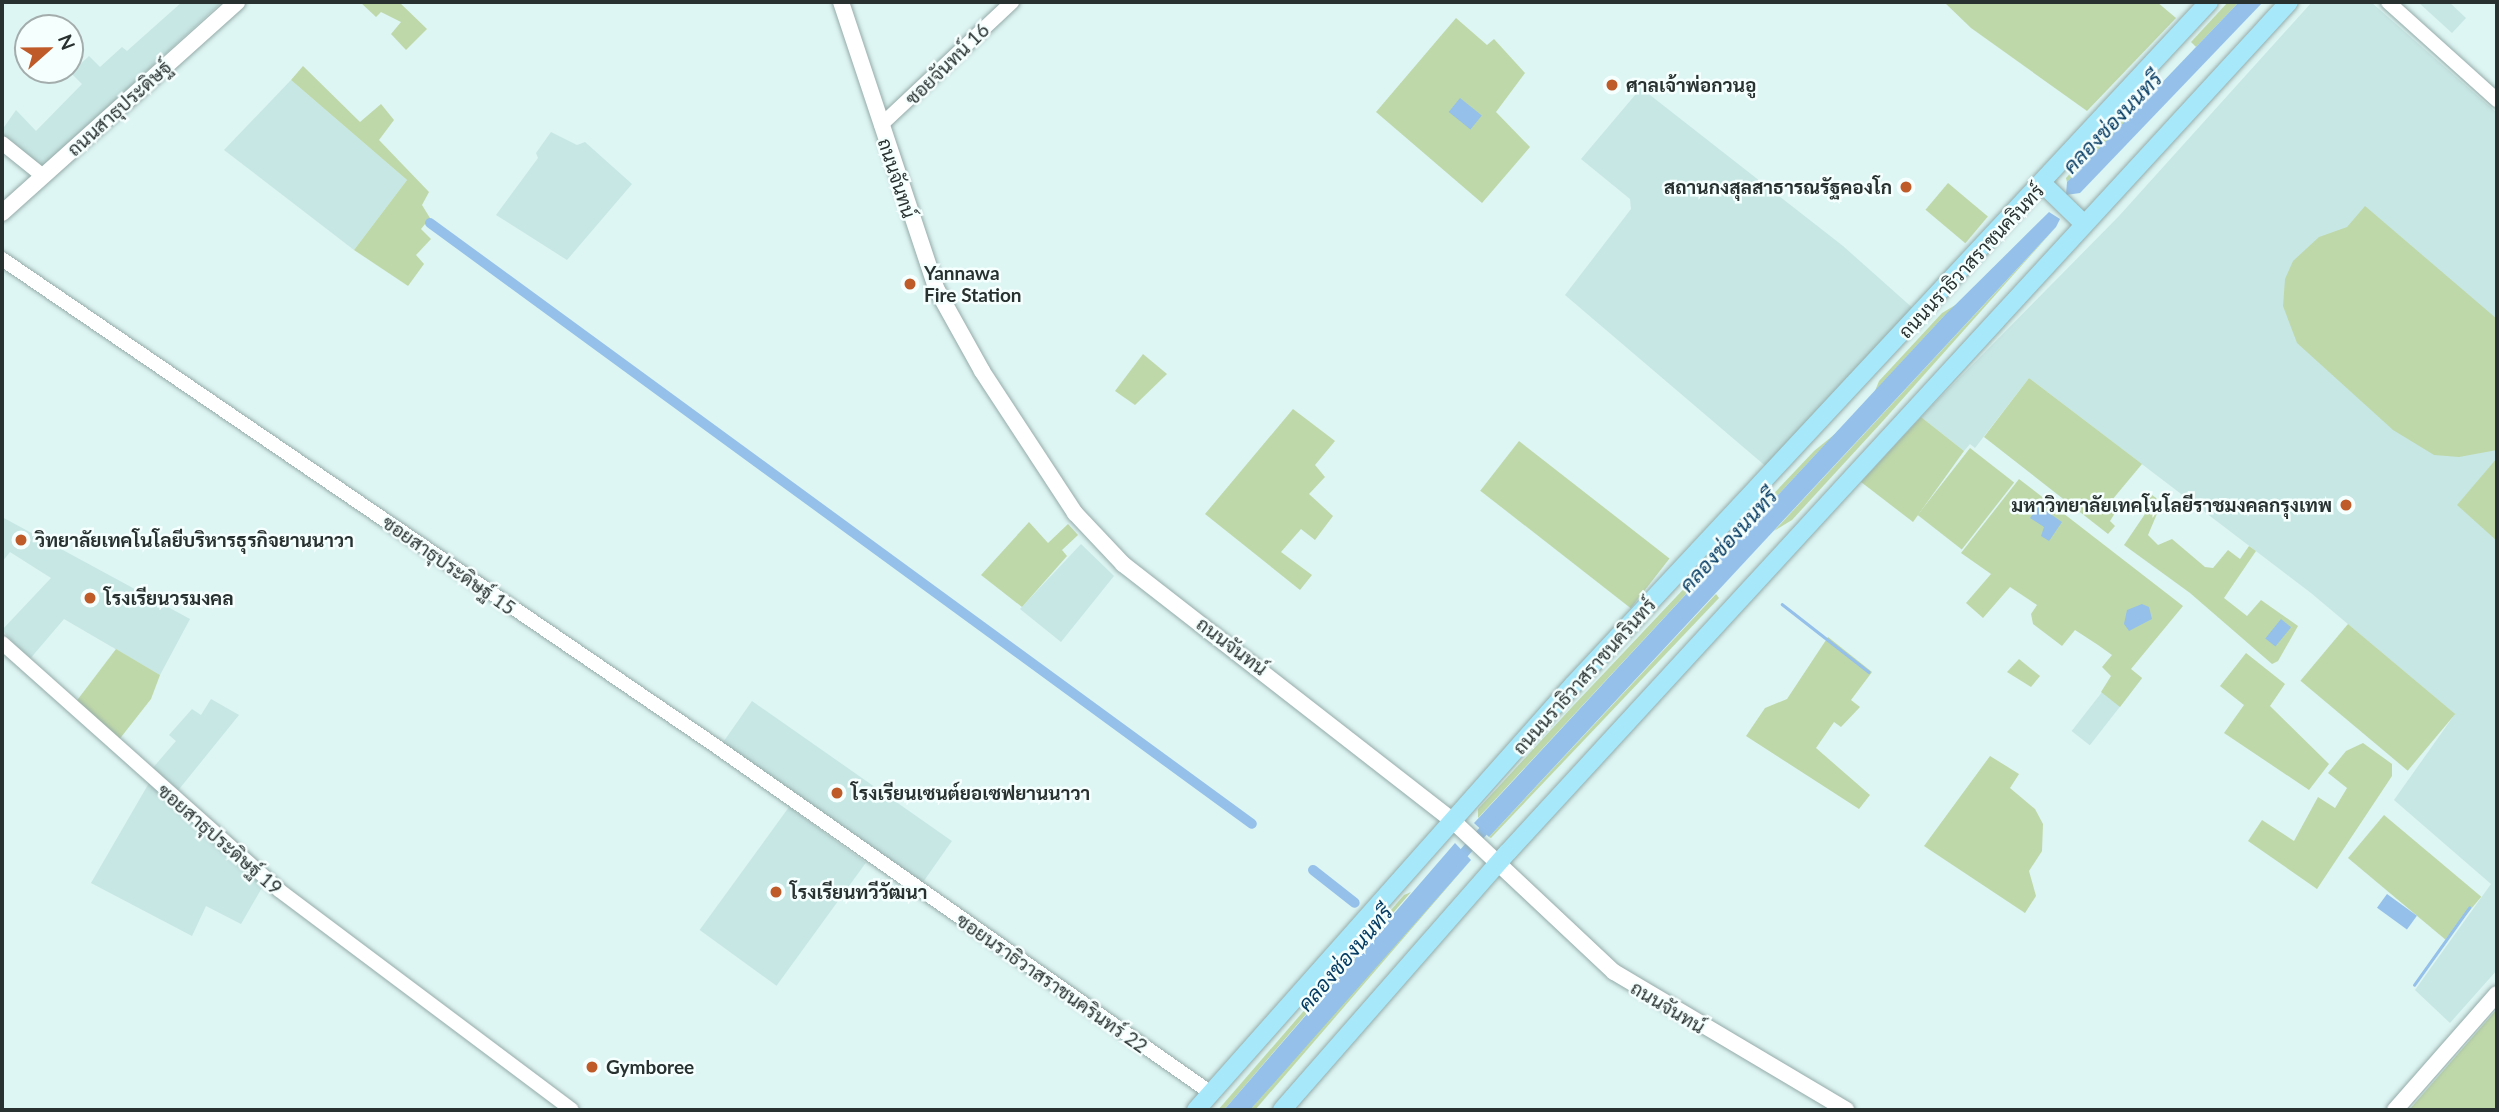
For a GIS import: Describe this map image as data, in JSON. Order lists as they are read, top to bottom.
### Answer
{
  "streets": {
    "main road": ["ถนนสาธุประดิษฐ์", "ถนนจันทน์", "ถนนนราธิวาสราชนครินทร์"],
    "street": [
      "ซอยจันทน์ 16",
      "ซอยสาธุประดิษฐ์ 15",
      "ซอยสาธุประดิษฐ์ 19",
      "ซอยนราธิวาสราชนครินทร์ 22"
    ]
  },
  "crossings": [
    ["ซอยจันทน์ 16", "ถนนจันทน์"],
    ["ถนนจันทน์", "ถนนนราธิวาสราชนครินทร์"],
    ["ถนนนราธิวาสราชนครินทร์", "ซอยนราธิวาสราชนครินทร์ 22"],
    ["ซอยสาธุประดิษฐ์ 15", "ซอยนราธิวาสราชนครินทร์ 22"]
  ],
  "water": ["คลองช่องนนทรี"],
  "places": [
    "ศาลเจ้าพ่อกวนอู",
    "สถานกงสุลสาธารณรัฐคองโก",
    "Yannawa Fire Station",
    "มหาวิทยาลัยเทคโนโลยีราชมงคลกรุงเทพ",
    "วิทยาลัยเทคโนโลยีบริหารธุรกิจยานนาวา",
    "โรงเรียนวรมงคล",
    "โรงเรียนเซนต์ยอเซฟยานนาวา",
    "โรงเรียนทวีวัฒนา",
    "Gymboree"
  ],
  "north": "right"
}
